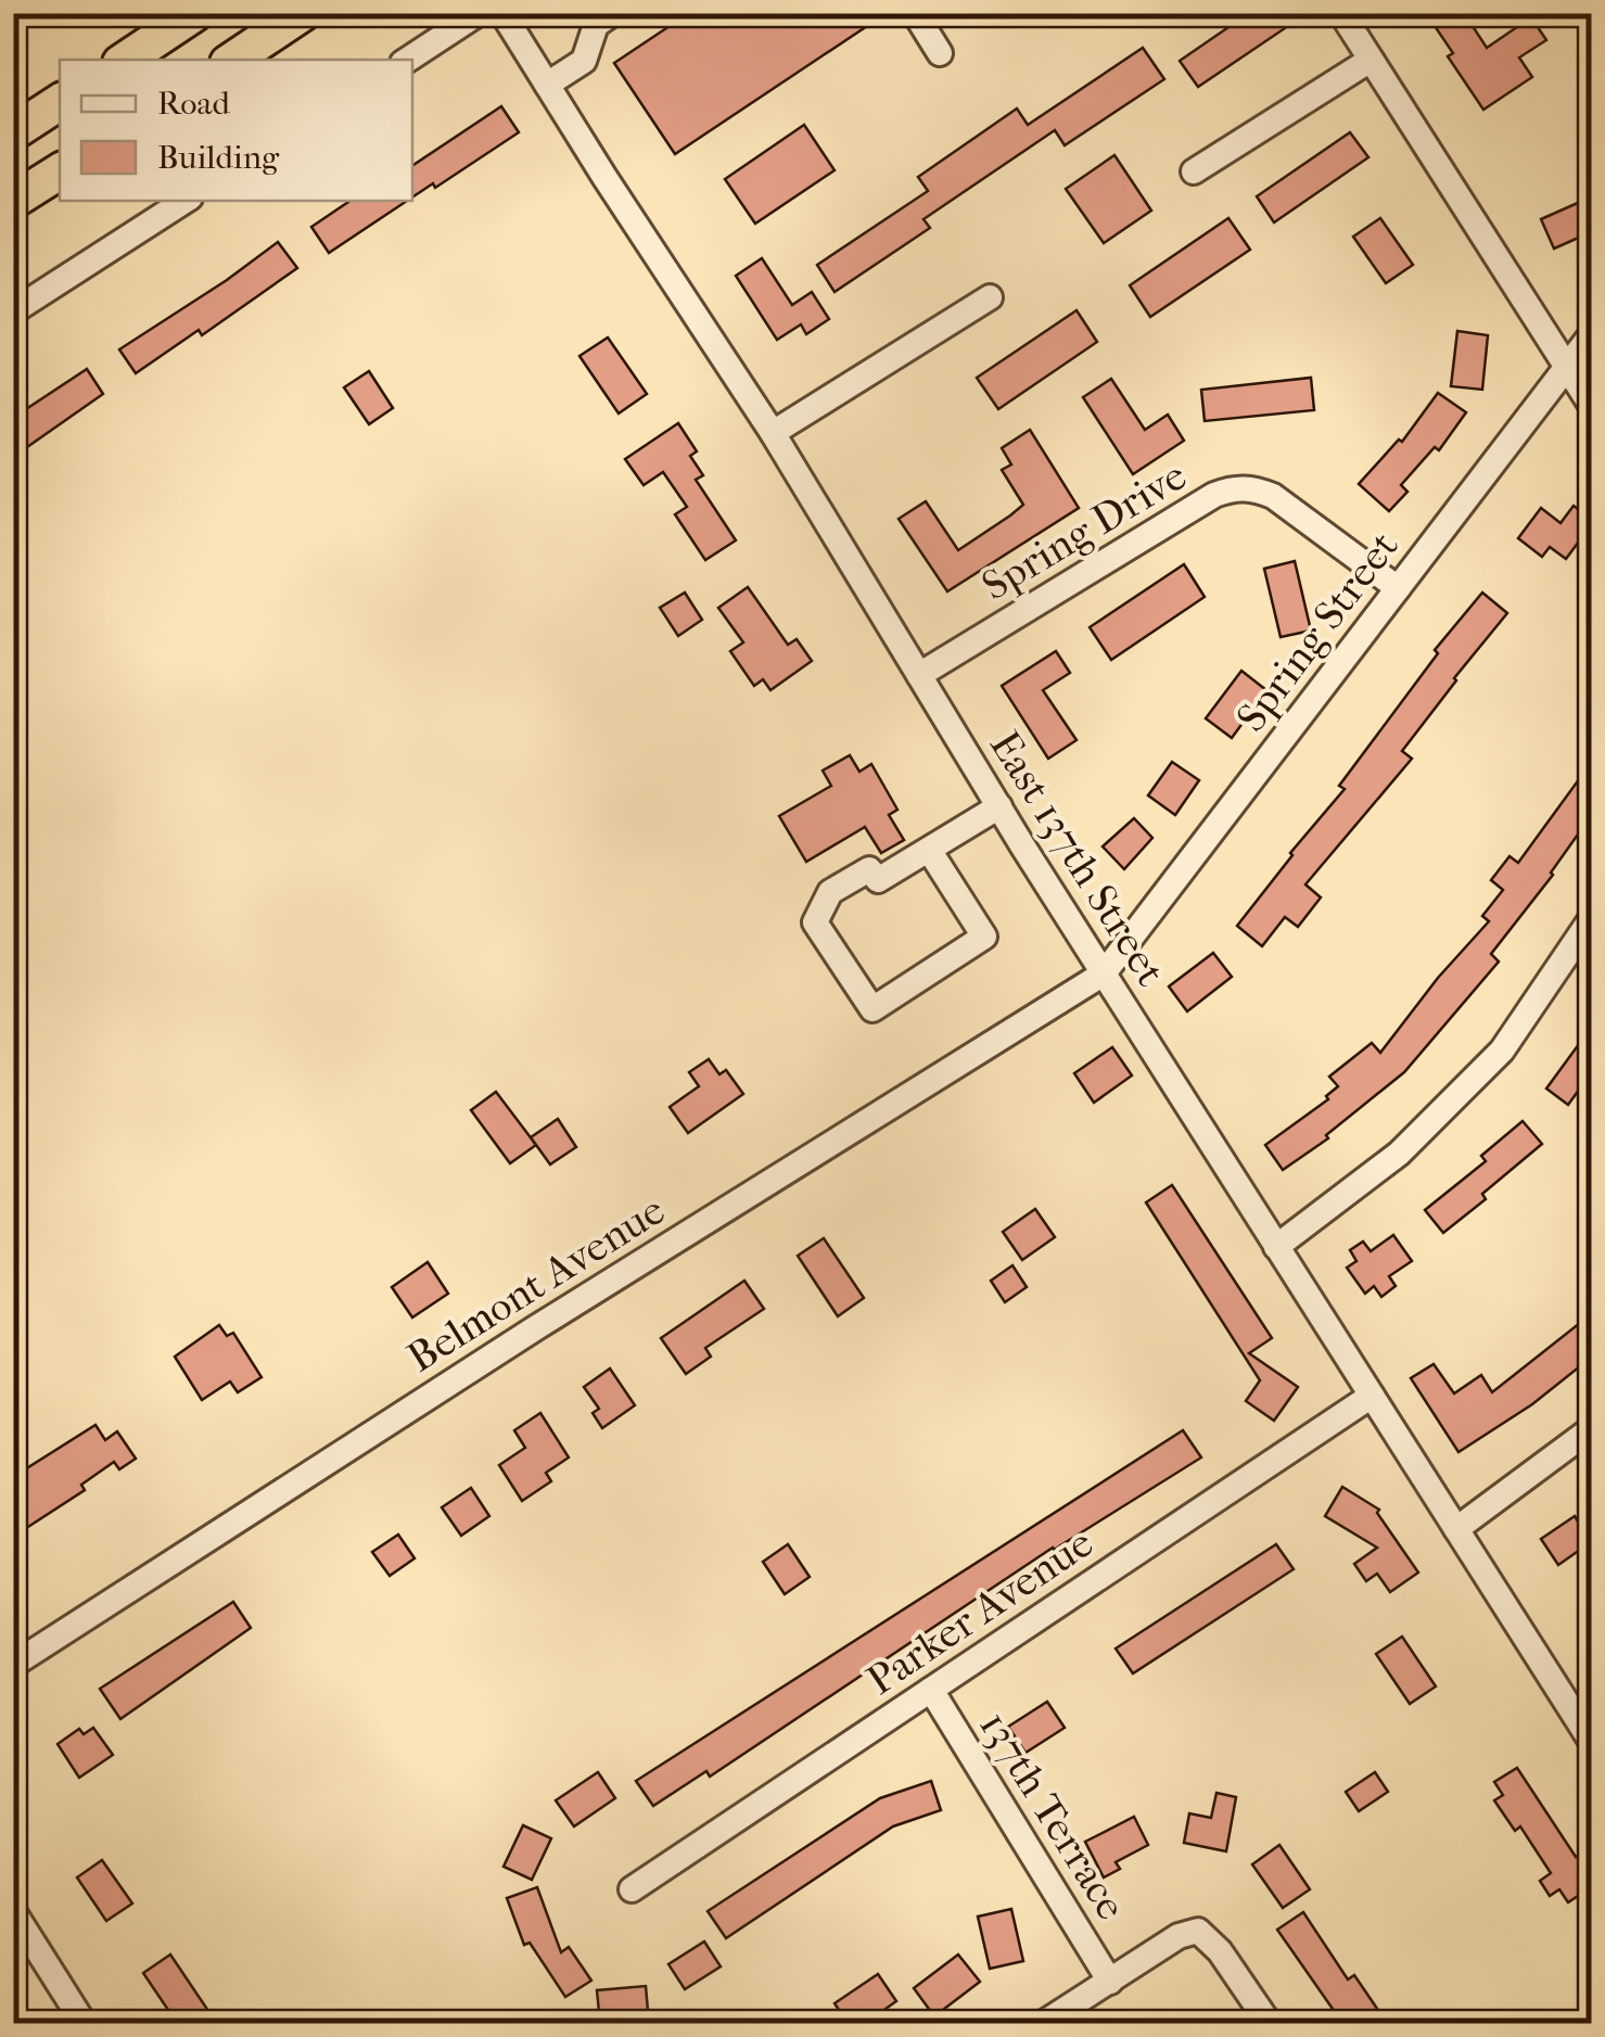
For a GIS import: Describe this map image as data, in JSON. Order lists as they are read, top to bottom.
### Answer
{
  "streets": {
    "street": [
      "Spring Drive",
      "Spring Street",
      "East 137th Street",
      "Belmont Avenue",
      "Parker Avenue",
      "137th Terrace"
    ]
  },
  "crossings": [
    ["Spring Drive", "Spring Street"],
    ["Spring Drive", "East 137th Street"],
    ["Spring Street", "East 137th Street"],
    ["Spring Street", "Belmont Avenue"],
    ["East 137th Street", "Belmont Avenue"],
    ["East 137th Street", "Parker Avenue"],
    ["Parker Avenue", "137th Terrace"]
  ],
  "legend": ["Road", "Building"]
}
